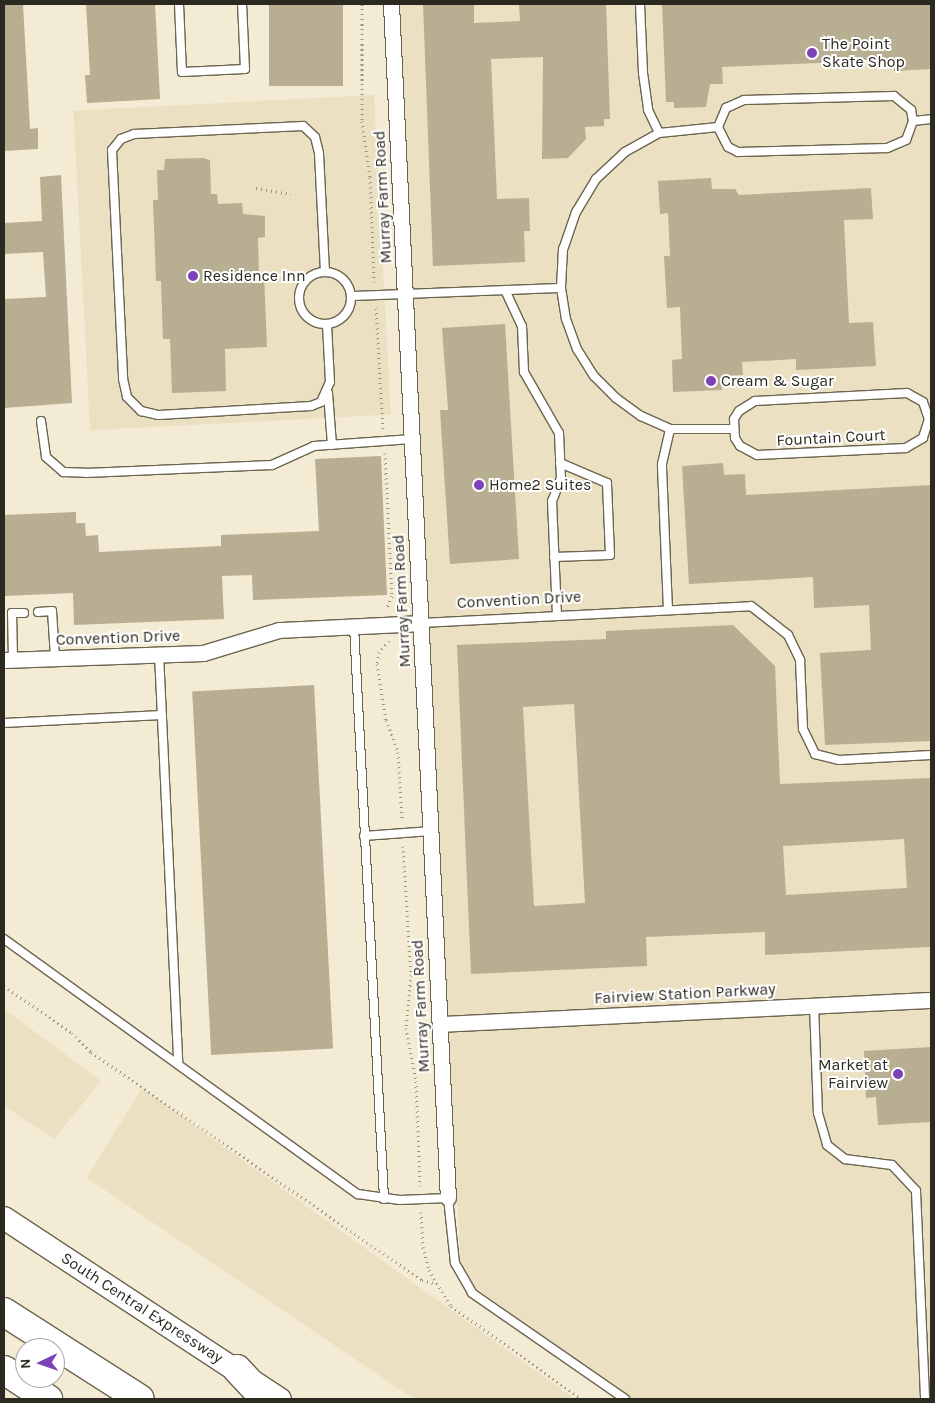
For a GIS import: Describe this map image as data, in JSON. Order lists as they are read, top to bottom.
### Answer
{
  "streets": {
    "main road": ["South Central Expressway"],
    "street": ["Murray Farm Road", "Convention Drive", "Fairview Station Parkway"],
    "lane": ["Fountain Court"]
  },
  "crossings": [
    ["Murray Farm Road", "Convention Drive"],
    ["Murray Farm Road", "Fairview Station Parkway"]
  ],
  "places": [
    "The Point Skate Shop",
    "Residence Inn",
    "Cream & Sugar",
    "Home2 Suites",
    "Market at Fairview"
  ],
  "north": "left"
}
